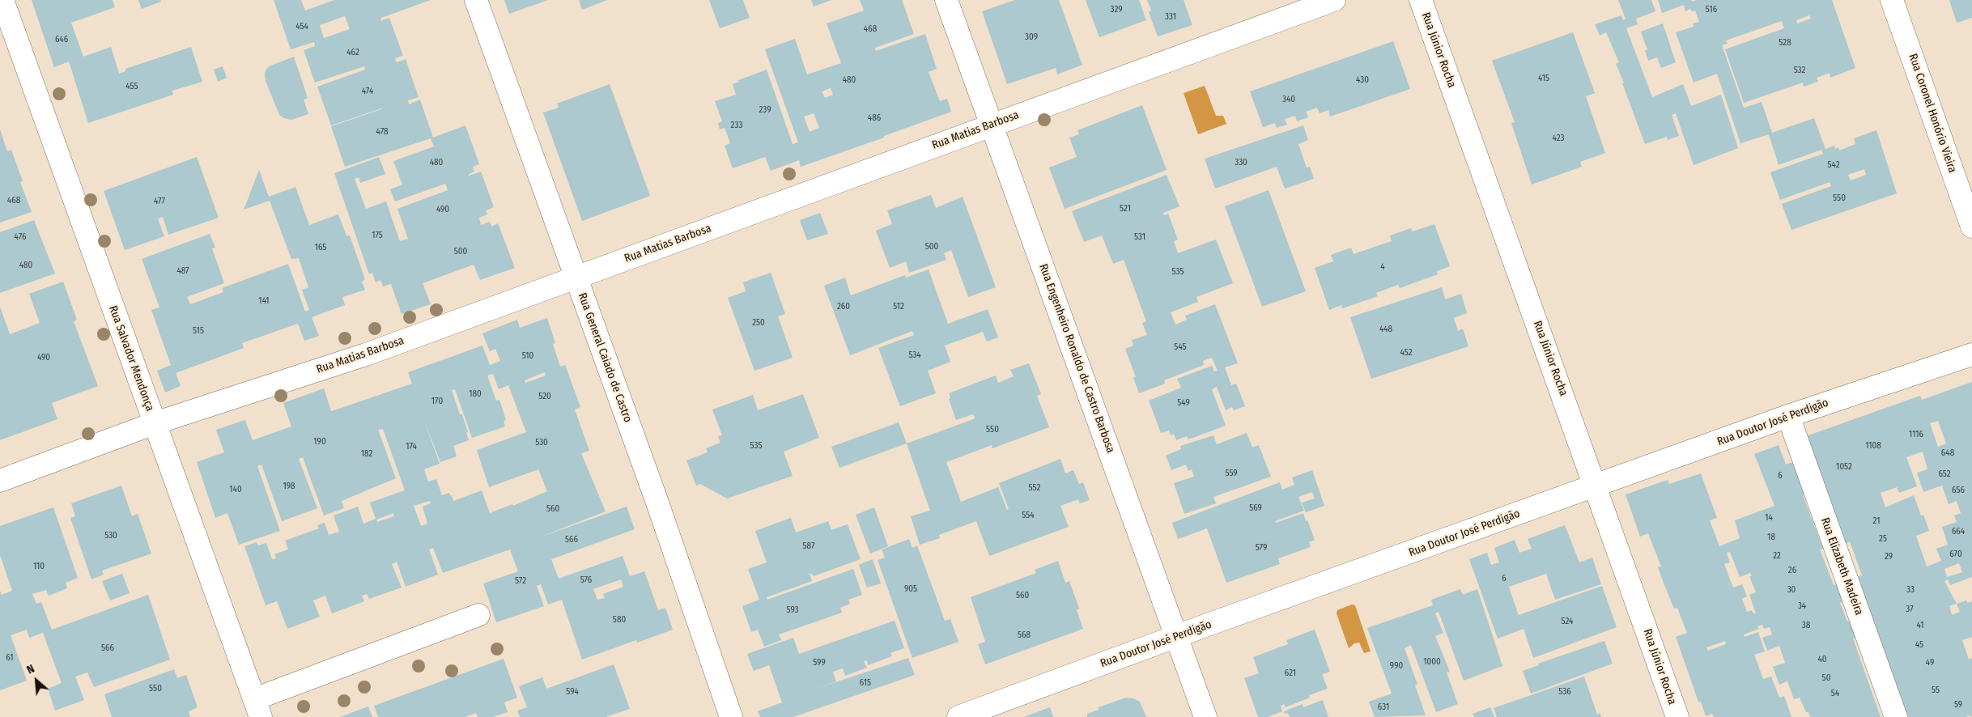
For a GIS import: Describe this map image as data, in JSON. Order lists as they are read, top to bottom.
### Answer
{
  "streets": {
    "street": [
      "Rua Júnior Rocha",
      "Rua Coronel Honório Vieira",
      "Rua Matias Barbosa",
      "Rua General Caiado de Castro",
      "Rua Salvador Mendonça",
      "Rua Engenheiro Ronaldo de Castro Barbosa",
      "Rua Doutor José Perdigão",
      "Rua Elizabeth Madeira"
    ]
  },
  "crossings": [
    ["Rua Júnior Rocha", "Rua Doutor José Perdigão"],
    ["Rua Matias Barbosa", "Rua General Caiado de Castro"],
    ["Rua Matias Barbosa", "Rua Salvador Mendonça"],
    ["Rua Matias Barbosa", "Rua Engenheiro Ronaldo de Castro Barbosa"],
    ["Rua Engenheiro Ronaldo de Castro Barbosa", "Rua Doutor José Perdigão"],
    ["Rua Doutor José Perdigão", "Rua Elizabeth Madeira"]
  ],
  "house_numbers": [
    "329",
    "516",
    "331",
    "454",
    "468",
    "309",
    "646",
    "528",
    "462",
    "532",
    "415",
    "480",
    "430",
    "455",
    "474",
    "340",
    "239",
    "486",
    "233",
    "478",
    "423",
    "480",
    "330",
    "542",
    "550",
    "468",
    "477",
    "521",
    "490",
    "175",
    "476",
    "531",
    "500",
    "165",
    "500",
    "480",
    "4",
    "487",
    "535",
    "141",
    "260",
    "512",
    "250",
    "448",
    "515",
    "545",
    "452",
    "534",
    "510",
    "490",
    "180",
    "520",
    "170",
    "549",
    "550",
    "1116",
    "190",
    "530",
    "535",
    "1108",
    "174",
    "648",
    "182",
    "1052",
    "559",
    "652",
    "6",
    "198",
    "552",
    "140",
    "656",
    "569",
    "560",
    "554",
    "14",
    "21",
    "664",
    "530",
    "18",
    "25",
    "566",
    "587",
    "579",
    "670",
    "22",
    "29",
    "110",
    "26",
    "6",
    "576",
    "572",
    "905",
    "30",
    "33",
    "560",
    "34",
    "37",
    "593",
    "580",
    "524",
    "38",
    "41",
    "568",
    "45",
    "566",
    "61",
    "40",
    "1000",
    "599",
    "49",
    "990",
    "621",
    "50",
    "615",
    "550",
    "55",
    "594",
    "536",
    "54",
    "59",
    "631"
  ],
  "north": "top left"
}
